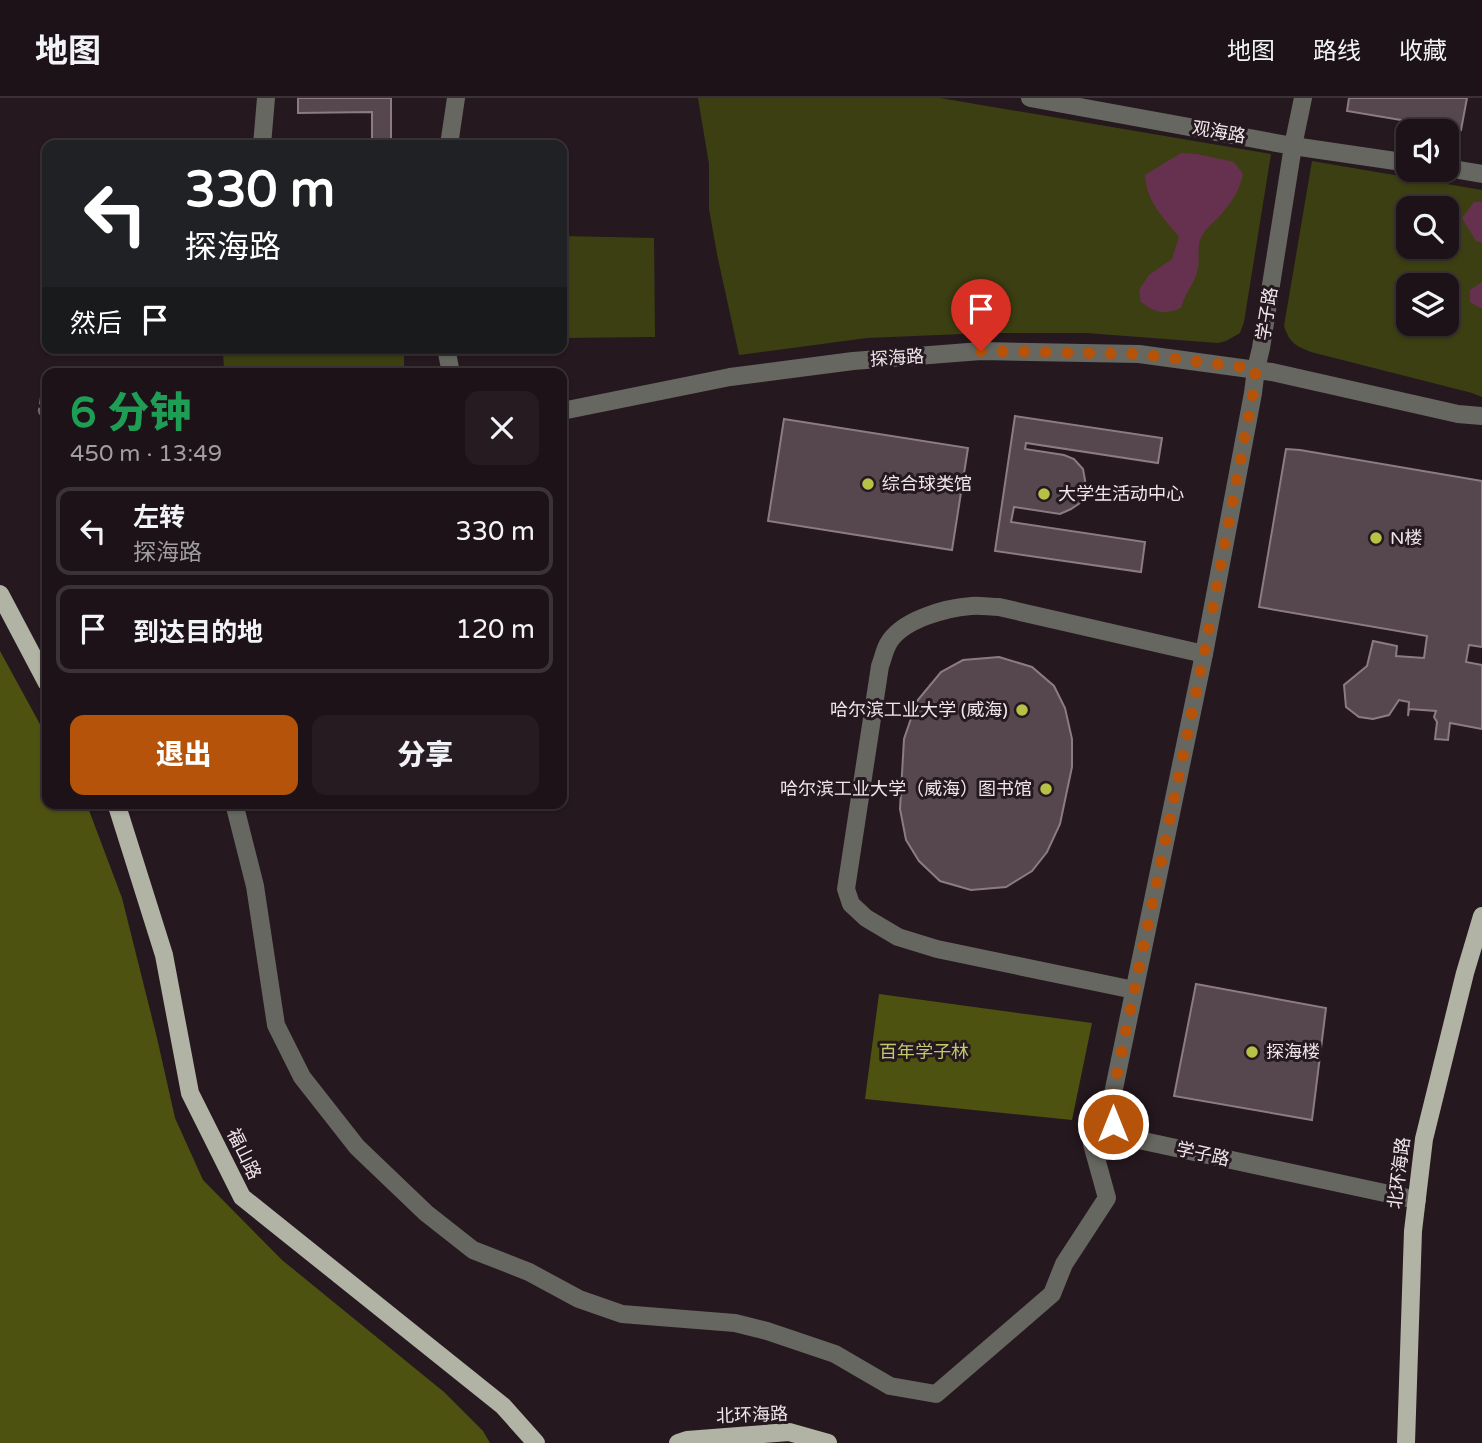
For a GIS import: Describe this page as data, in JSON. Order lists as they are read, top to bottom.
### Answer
{
  "streets": {
    "main road": ["福山路", "北环海路"],
    "street": ["观海路", "学子路", "探海路"]
  },
  "crossings": [
    ["观海路", "学子路"],
    ["学子路", "探海路"],
    ["学子路", "北环海路"]
  ],
  "parks": ["百年学子林"],
  "places": [
    "综合球类馆",
    "大学生活动中心",
    "N楼",
    "哈尔滨工业大学 (威海)",
    "哈尔滨工业大学（威海）图书馆",
    "探海楼"
  ],
  "page": {
    "header": "地图",
    "nav": ["地图", "路线", "收藏"],
    "turn": ["330 m", "探海路"],
    "then": "然后",
    "heading": ["6 分钟", "450 m · 13:49"],
    "list": [
      {
        "name": "左转",
        "note": "探海路",
        "value": "330 m"
      },
      {
        "name": "到达目的地",
        "value": "120 m"
      }
    ],
    "buttons": ["退出", "分享"]
  }
}
